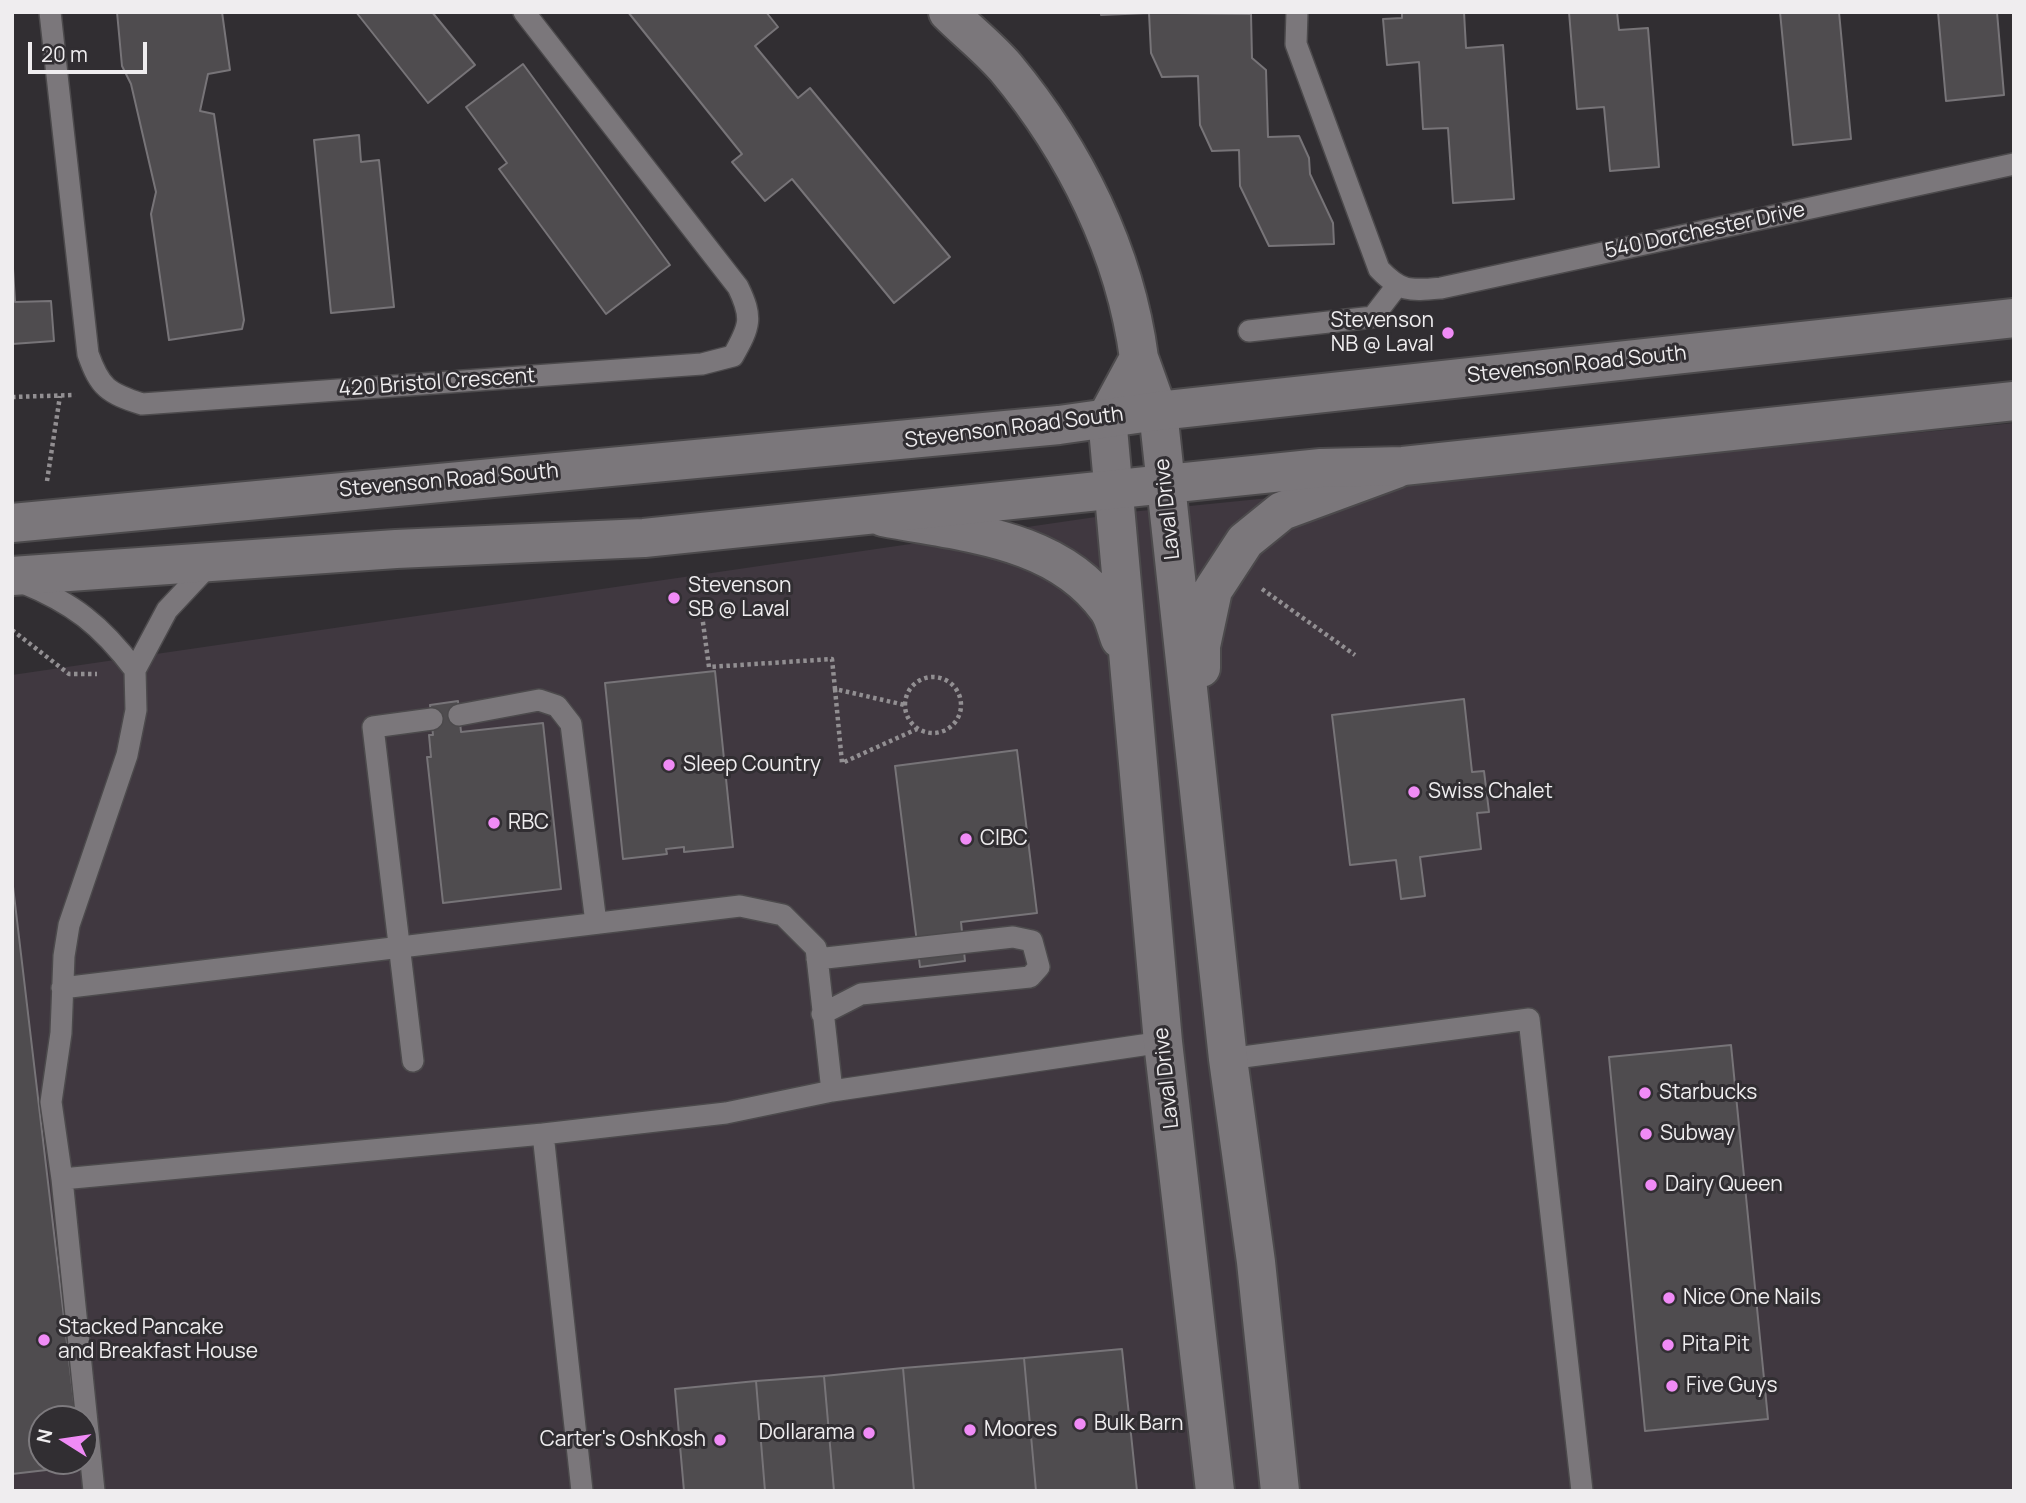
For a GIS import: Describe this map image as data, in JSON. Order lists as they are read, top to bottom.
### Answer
{
  "streets": {
    "main road": ["Stevenson Road South", "Laval Drive"],
    "lane": ["540 Dorchester Drive", "420 Bristol Crescent"]
  },
  "crossings": [
    ["Stevenson Road South", "Laval Drive"]
  ],
  "places": [
    "Stevenson NB @ Laval",
    "Stevenson SB @ Laval",
    "Sleep Country",
    "Swiss Chalet",
    "RBC",
    "CIBC",
    "Starbucks",
    "Subway",
    "Dairy Queen",
    "Nice One Nails",
    "Stacked Pancake and Breakfast House",
    "Pita Pit",
    "Five Guys",
    "Bulk Barn",
    "Moores",
    "Dollarama",
    "Carter's OshKosh"
  ],
  "scale_bar": "20 m",
  "north": "left"
}
